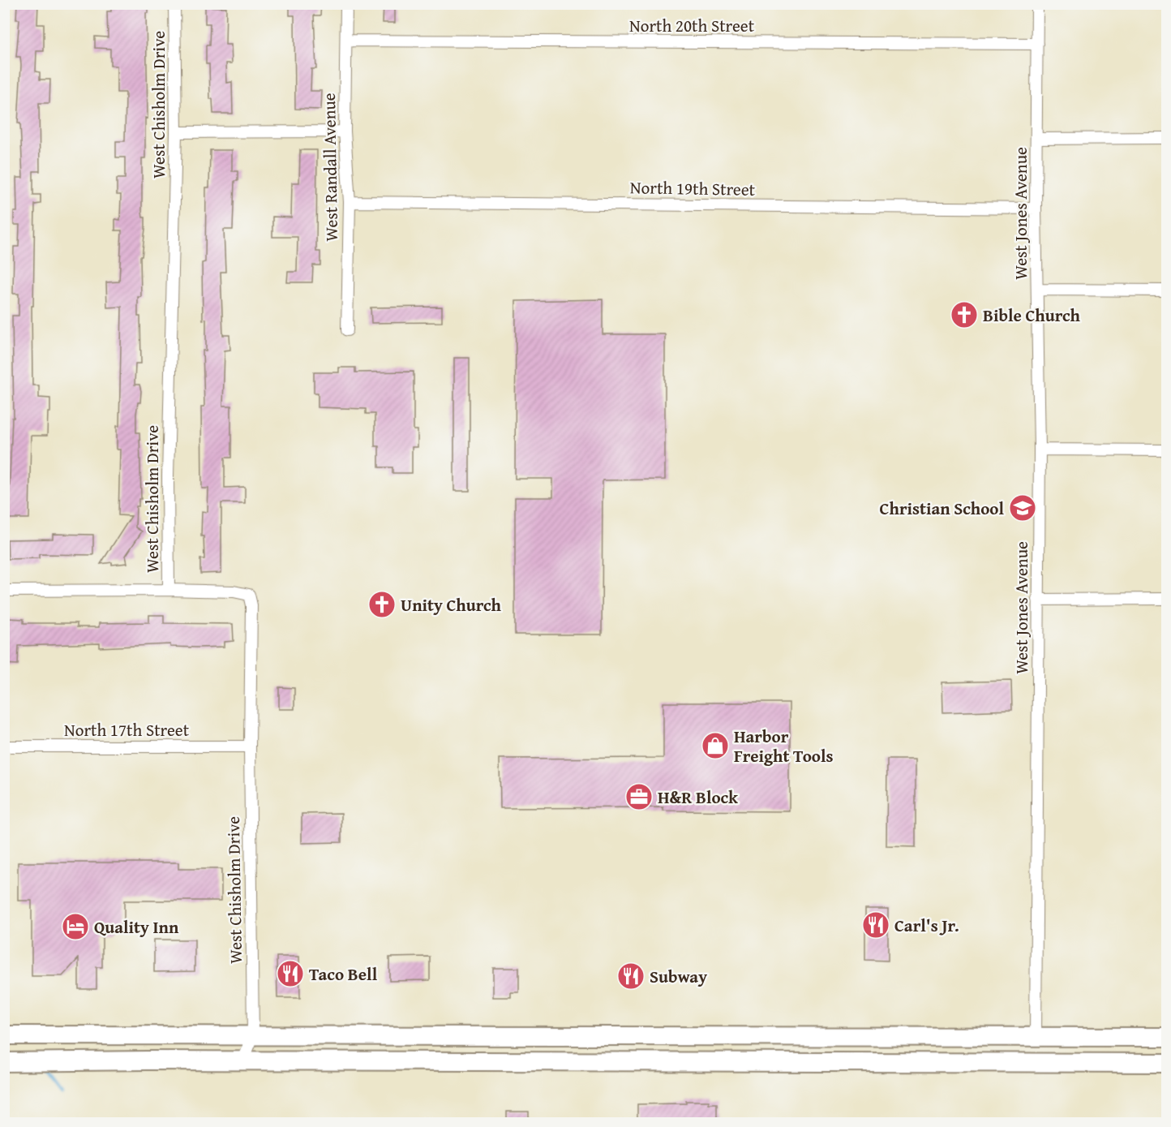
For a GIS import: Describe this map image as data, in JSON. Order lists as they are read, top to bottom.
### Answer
{
  "streets": {
    "street": [
      "North 20th Street",
      "West Chisholm Drive",
      "West Randall Avenue",
      "North 19th Street",
      "West Jones Avenue",
      "North 17th Street"
    ]
  },
  "crossings": [
    ["North 20th Street", "West Randall Avenue"],
    ["North 20th Street", "West Jones Avenue"],
    ["West Chisholm Drive", "North 17th Street"],
    ["West Randall Avenue", "North 19th Street"],
    ["North 19th Street", "West Jones Avenue"]
  ],
  "places": {
    "church": ["Bible Church", "Unity Church"],
    "school or university": ["Christian School"],
    "shop": ["Harbor Freight Tools"],
    "office": ["H&R Block"],
    "restaurant": ["Carl's Jr.", "Taco Bell", "Subway"],
    "hotel": ["Quality Inn"]
  }
}
